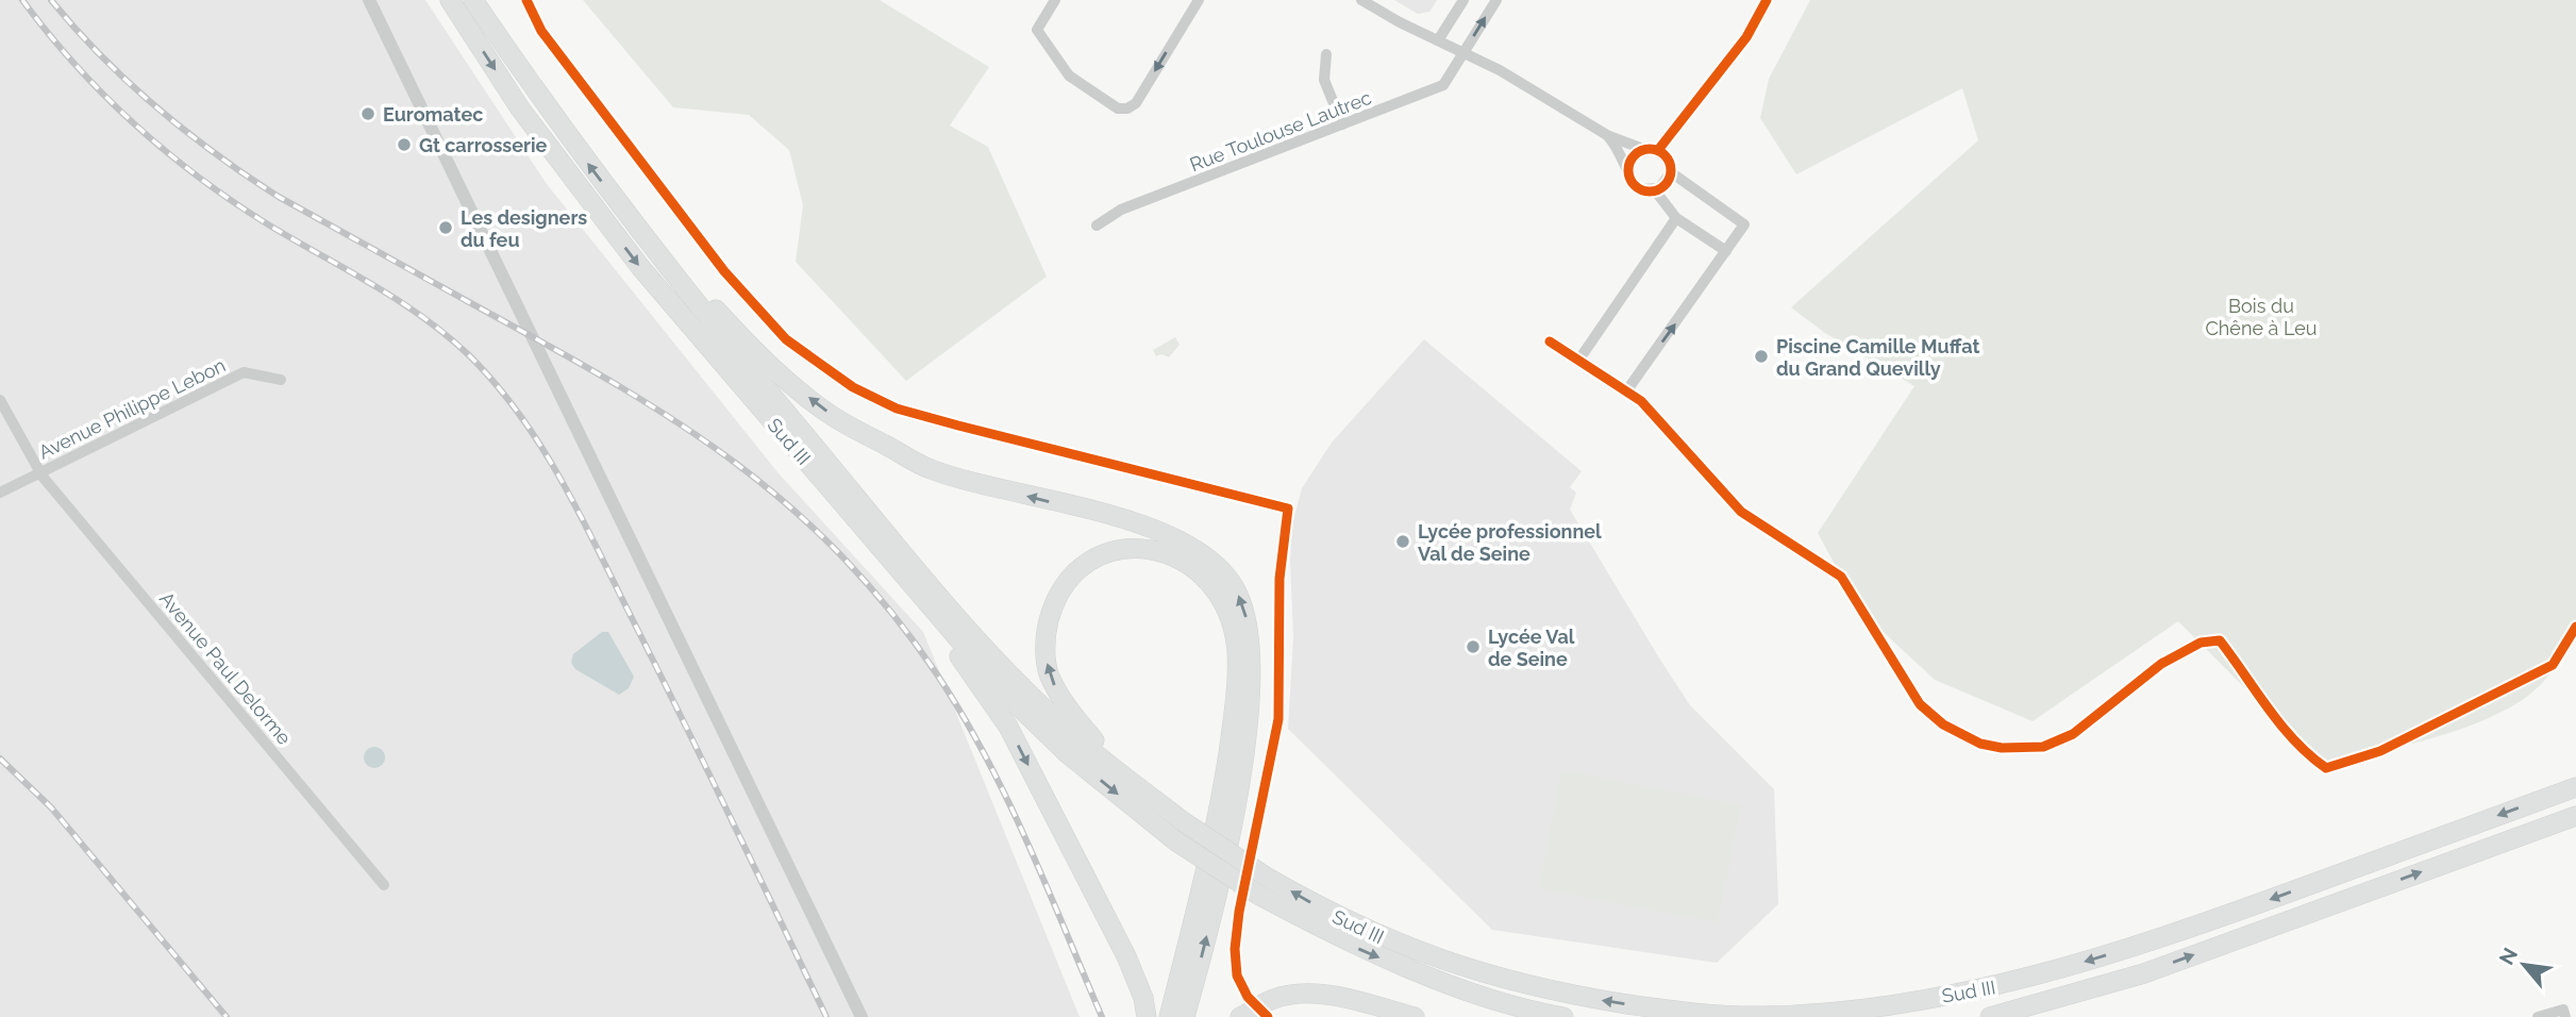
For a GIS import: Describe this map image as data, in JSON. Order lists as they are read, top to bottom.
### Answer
{
  "streets": {
    "highway": ["Sud III"],
    "street": ["Rue Toulouse Lautrec", "Avenue Philippe Lebon", "Avenue Paul Delorme"]
  },
  "crossings": [
    ["Avenue Philippe Lebon", "Avenue Paul Delorme"]
  ],
  "parks": ["Bois du Chêne à Leu"],
  "places": [
    "Euromatec",
    "Gt carrosserie",
    "Les designers du feu",
    "Piscine Camille Muffat du Grand Quevilly",
    "Lycée professionnel Val de Seine",
    "Lycée Val de Seine"
  ],
  "north": "top left"
}
